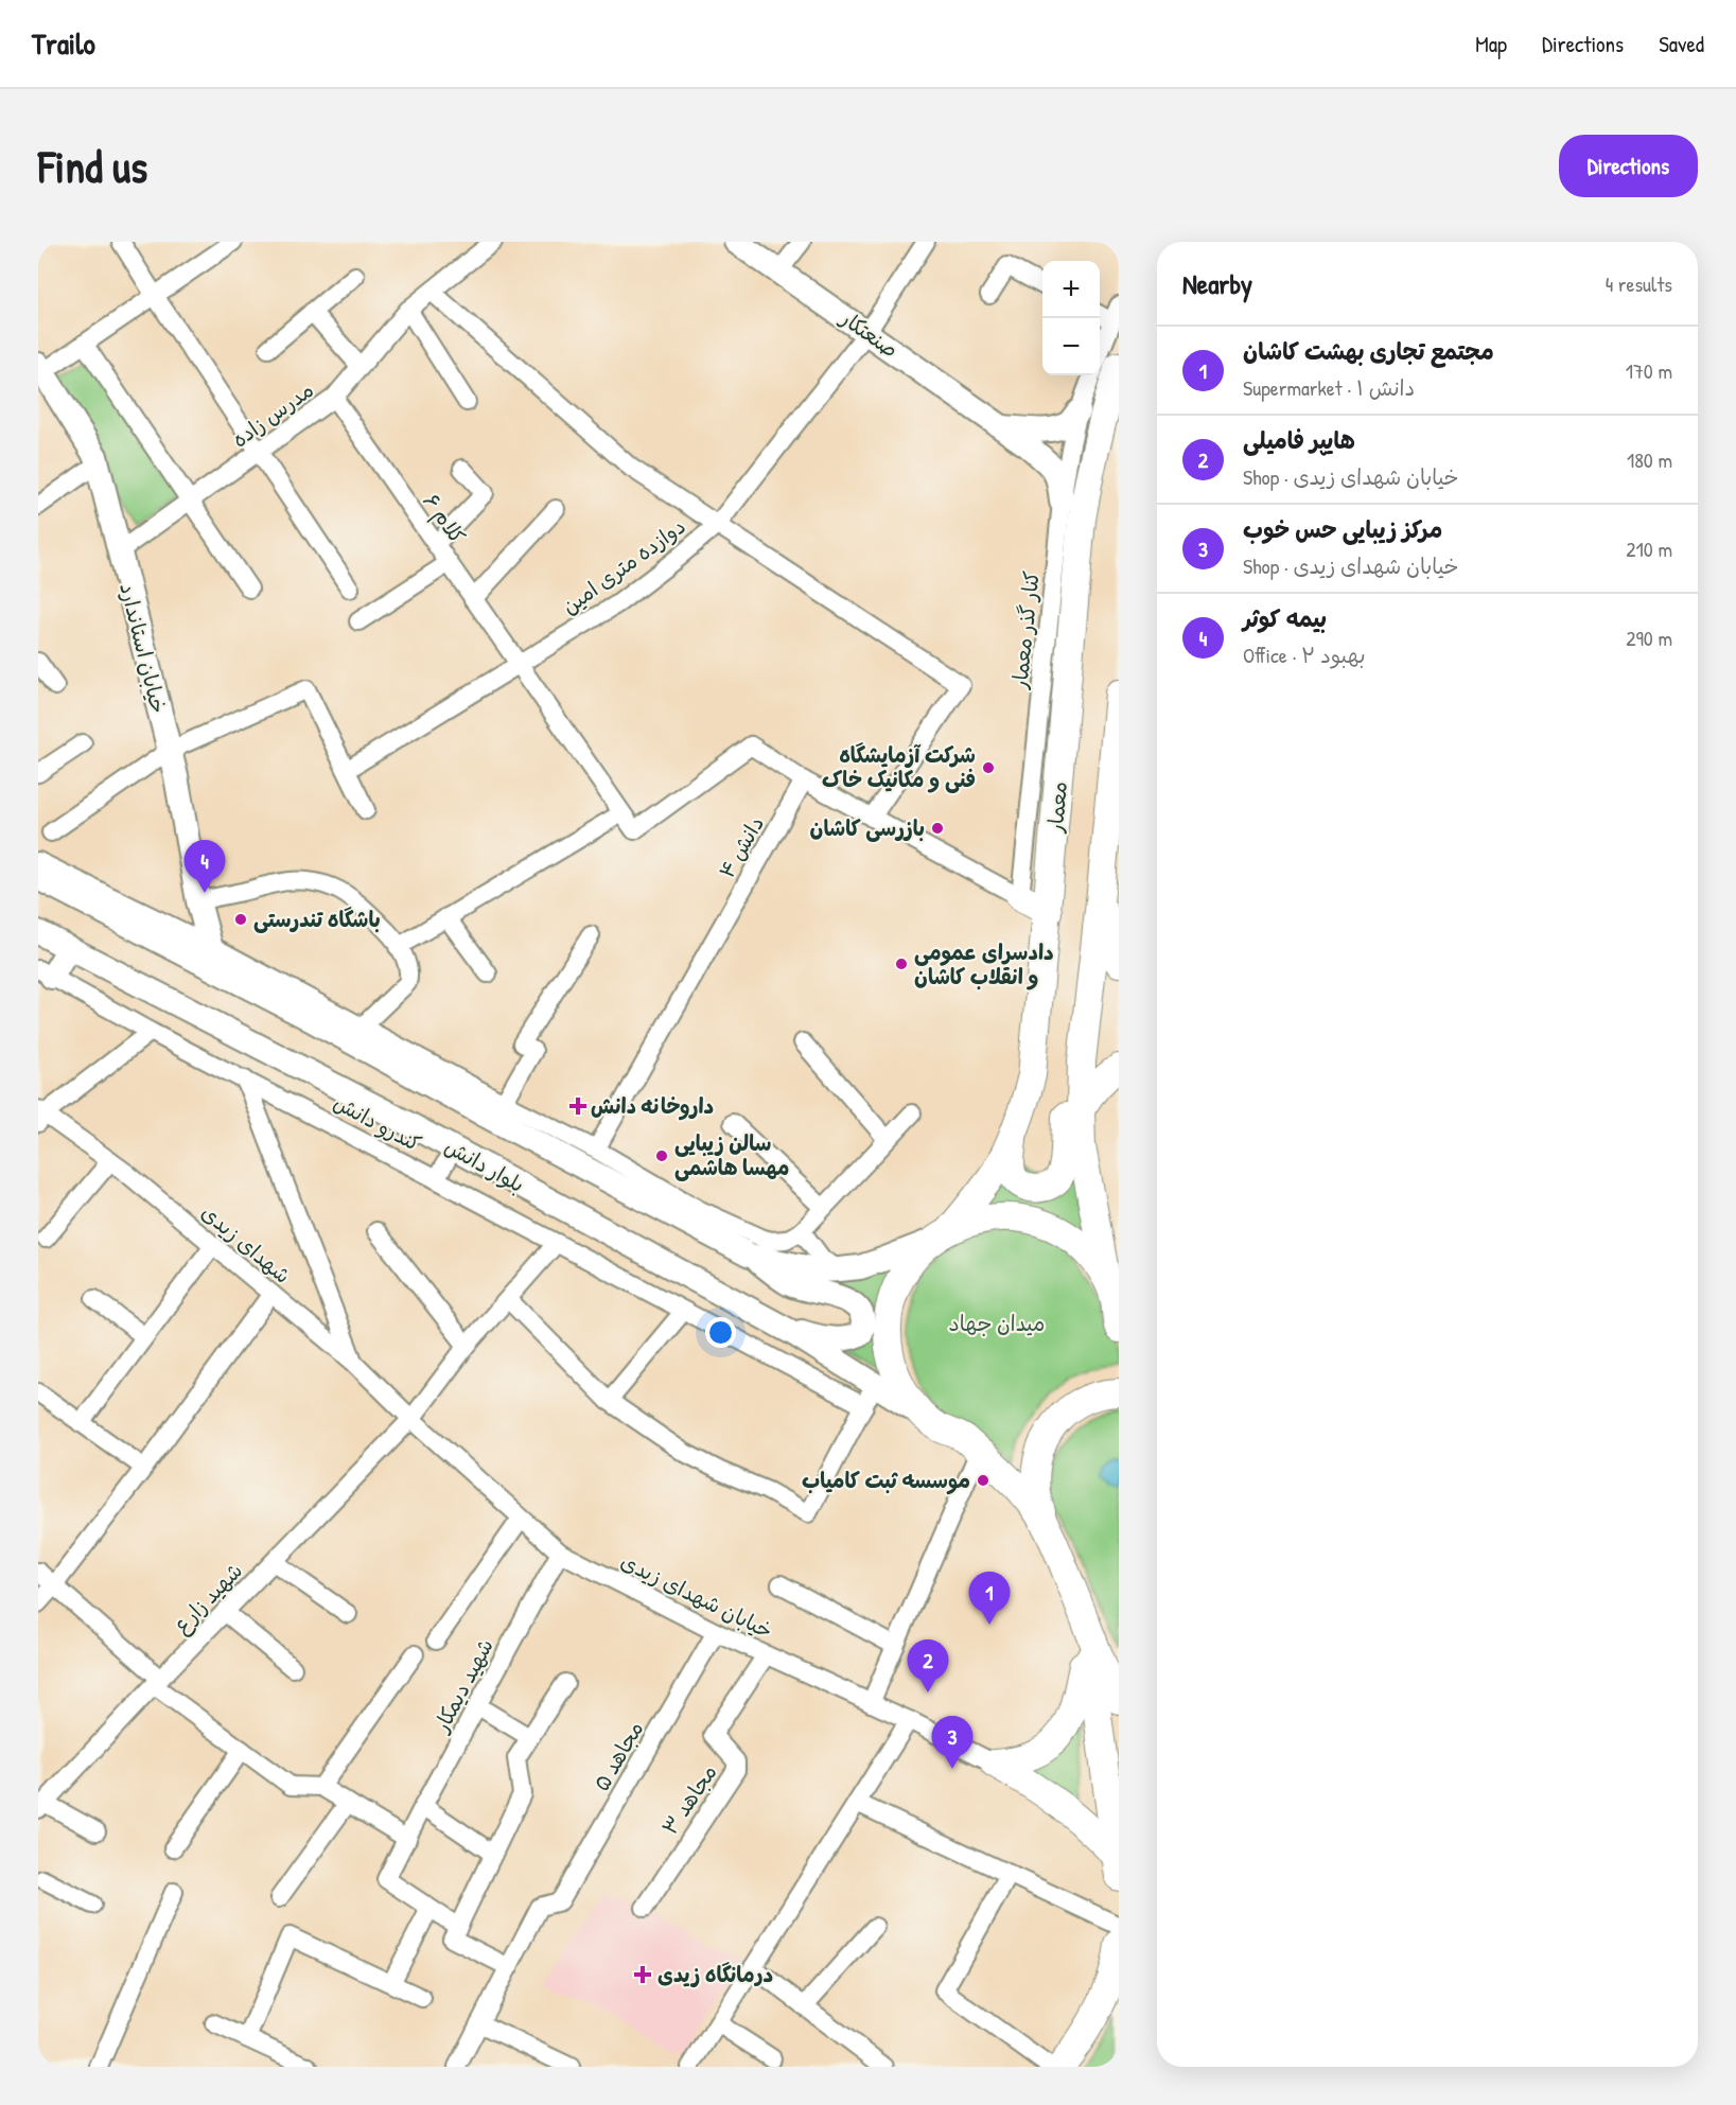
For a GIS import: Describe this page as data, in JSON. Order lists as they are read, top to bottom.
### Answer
{
  "streets": {
    "main road": [
      "صنعتکار",
      "خیابان استاندارد",
      "معمار",
      "بلوار دانش"
    ],
    "street": [
      "مدرس زاده",
      "کلام ۶",
      "دوازده متری امین",
      "کنار گذر معمار",
      "دانش ۴",
      "کندرو دانش",
      "شهدای زیدی",
      "خیابان شهدای زیدی",
      "شهید زارع",
      "شهید دیمکار",
      "مجاهد ۵",
      "مجاهد ۳"
    ]
  },
  "crossings": [
    ["صنعتکار", "دوازده متری امین"],
    ["صنعتکار", "کنار گذر معمار"],
    ["مدرس زاده", "کلام ۶"],
    ["مدرس زاده", "خیابان استاندارد"],
    ["کلام ۶", "دوازده متری امین"],
    ["کندرو دانش", "شهید زارع"],
    ["شهدای زیدی", "خیابان شهدای زیدی"],
    ["شهدای زیدی", "شهید زارع"],
    ["خیابان شهدای زیدی", "شهید زارع"],
    ["خیابان شهدای زیدی", "شهید دیمکار"],
    ["خیابان شهدای زیدی", "مجاهد ۵"],
    ["خیابان شهدای زیدی", "مجاهد ۳"]
  ],
  "parks": ["میدان جهاد"],
  "places": {
    "other": [
      "شرکت آزمایشگاه فنی و مکانیک خاک",
      "بازرسی کاشان",
      "باشگاه تندرستی",
      "دادسرای عمومی و انقلاب کاشان",
      "سالن زیبایی مهسا هاشمی",
      "موسسه ثبت کامیاب"
    ],
    "health": ["داروخانه دانش", "درمانگاه زیدی"]
  },
  "page": {
    "header": "Trailo",
    "nav": ["Map", "Directions", "Saved"],
    "buttons": "Directions",
    "title": "Find us",
    "heading": ["Nearby", "4 results"],
    "map_buttons": ["+", "−"],
    "list": [
      {
        "mark": "1",
        "name": "مجتمع تجاری بهشت کاشان",
        "note": "Supermarket · دانش ۱",
        "value": "170 m"
      },
      {
        "mark": "2",
        "name": "هایپر فامیلی",
        "note": "Shop · خیابان شهدای زیدی",
        "value": "180 m"
      },
      {
        "mark": "3",
        "name": "مرکز زیبایی حس خوب",
        "note": "Shop · خیابان شهدای زیدی",
        "value": "210 m"
      },
      {
        "mark": "4",
        "name": "بیمه کوثر",
        "note": "Office · بهبود ۲",
        "value": "290 m"
      }
    ],
    "pins": [
      "4",
      "1",
      "2",
      "3"
    ]
  }
}
